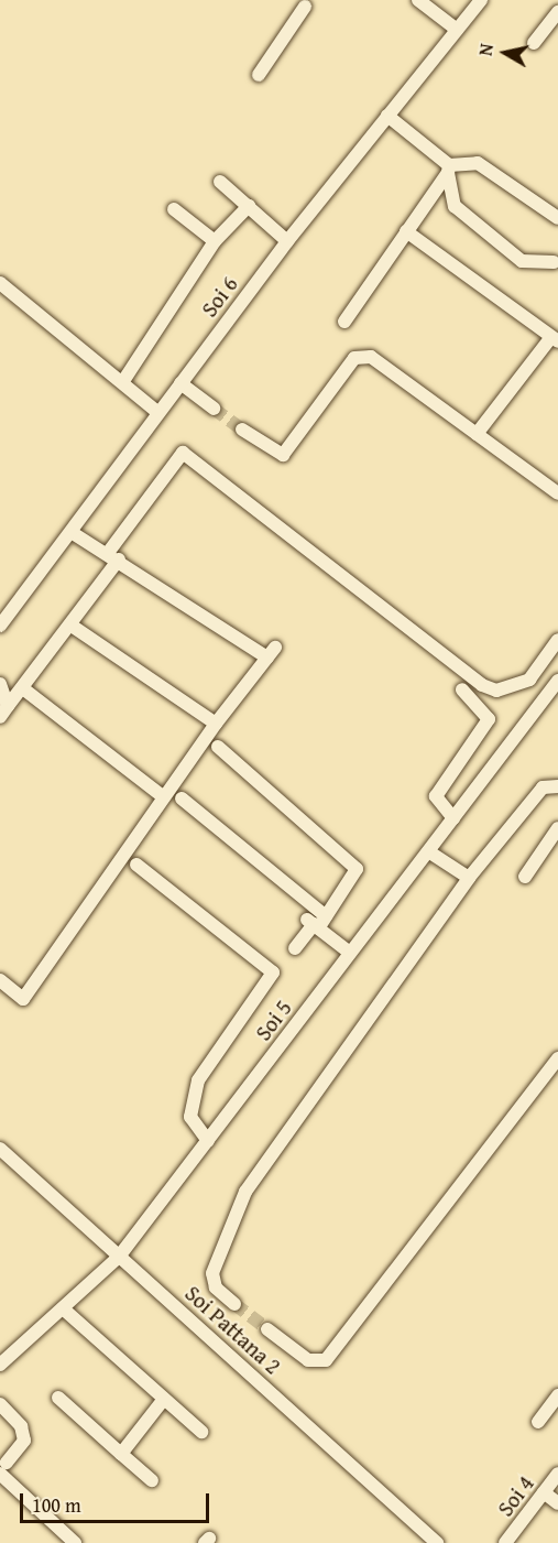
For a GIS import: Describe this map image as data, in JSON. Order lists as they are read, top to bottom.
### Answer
{
  "streets": {
    "street": [
      "Soi 6",
      "Soi 5",
      "Soi Pattana 2",
      "Soi 4"
    ]
  },
  "crossings": [
    ["Soi 5", "Soi Pattana 2"]
  ],
  "scale_bar": "100 m",
  "north": "left"
}
